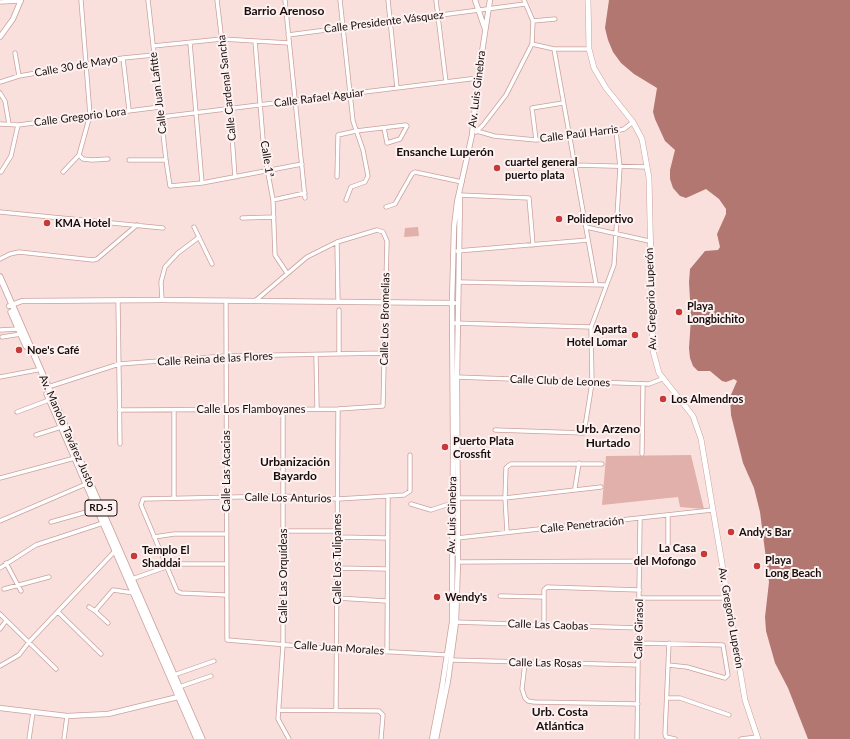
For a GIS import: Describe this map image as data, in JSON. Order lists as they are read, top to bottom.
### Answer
{
  "streets": {
    "main road": ["Av. Gregorio Luperón", "Av. Manolo Tavárez Justo", "RD-5"],
    "street": [
      "Calle Presidente Vásquez",
      "Calle 30 de Mayo",
      "Calle Cardenal Sancha",
      "Av. Luis Ginebra",
      "Calle Juan Lafitte",
      "Calle Rafael Aguiar",
      "Calle Gregorio Lora",
      "Calle Paúl Harris",
      "Calle 1ª",
      "Calle Los Bromelias",
      "Calle Reina de las Flores",
      "Calle Club de Leones",
      "Calle Los Flamboyanes",
      "Calle Las Acacias",
      "Calle Los Anturios",
      "Calle Penetración",
      "Calle Los Tulipanes",
      "Calle Las Orquídeas",
      "Calle Las Caobas",
      "Calle Girasol",
      "Calle Juan Morales",
      "Calle Las Rosas"
    ]
  },
  "crossings": [
    ["Calle Presidente Vásquez", "Av. Luis Ginebra"],
    ["Calle 30 de Mayo", "Calle Juan Lafitte"],
    ["Calle Cardenal Sancha", "Calle Rafael Aguiar"],
    ["Av. Luis Ginebra", "Calle Rafael Aguiar"],
    ["Av. Luis Ginebra", "Calle Club de Leones"],
    ["Av. Luis Ginebra", "Calle Penetración"],
    ["Av. Luis Ginebra", "Calle Las Caobas"],
    ["Av. Luis Ginebra", "Calle Juan Morales"],
    ["Av. Luis Ginebra", "Calle Las Rosas"],
    ["Calle Juan Lafitte", "Calle Rafael Aguiar"],
    ["Calle Juan Lafitte", "Calle Gregorio Lora"],
    ["Calle Rafael Aguiar", "Calle 1ª"],
    ["Calle Paúl Harris", "Av. Gregorio Luperón"],
    ["Av. Gregorio Luperón", "Calle Club de Leones"],
    ["Av. Gregorio Luperón", "Calle Penetración"],
    ["Calle Los Bromelias", "Calle Reina de las Flores"],
    ["Calle Los Bromelias", "Calle Los Flamboyanes"],
    ["Calle Reina de las Flores", "Av. Manolo Tavárez Justo"],
    ["Calle Reina de las Flores", "Calle Las Acacias"],
    ["Calle Los Flamboyanes", "Calle Las Acacias"],
    ["Calle Los Flamboyanes", "Calle Los Tulipanes"],
    ["Calle Los Flamboyanes", "Calle Las Orquídeas"],
    ["Calle Las Acacias", "Calle Los Anturios"],
    ["Calle Las Acacias", "Calle Juan Morales"],
    ["Calle Los Anturios", "Calle Los Tulipanes"],
    ["Calle Los Anturios", "Calle Las Orquídeas"],
    ["Calle Penetración", "Calle Girasol"],
    ["Calle Los Tulipanes", "Calle Juan Morales"],
    ["Calle Las Orquídeas", "Calle Juan Morales"],
    ["Calle Las Caobas", "Calle Girasol"],
    ["Calle Girasol", "Calle Las Rosas"],
    ["Calle Juan Morales", "Calle Las Rosas"]
  ],
  "districts": [
    "Barrio Arenoso",
    "Ensanche Luperón",
    "Urb. Arzeno Hurtado",
    "Urbanización Bayardo",
    "Urb. Costa Atlántica"
  ],
  "places": [
    "cuartel general puerto plata",
    "Polideportivo",
    "KMA Hotel",
    "Playa Longbichito",
    "Aparta Hotel Lomar",
    "Noe's Café",
    "Los Almendros",
    "Puerto Plata Crossfit",
    "Andy's Bar",
    "La Casa del Mofongo",
    "Templo El Shaddai",
    "Playa Long Beach",
    "Wendy's"
  ]
}
